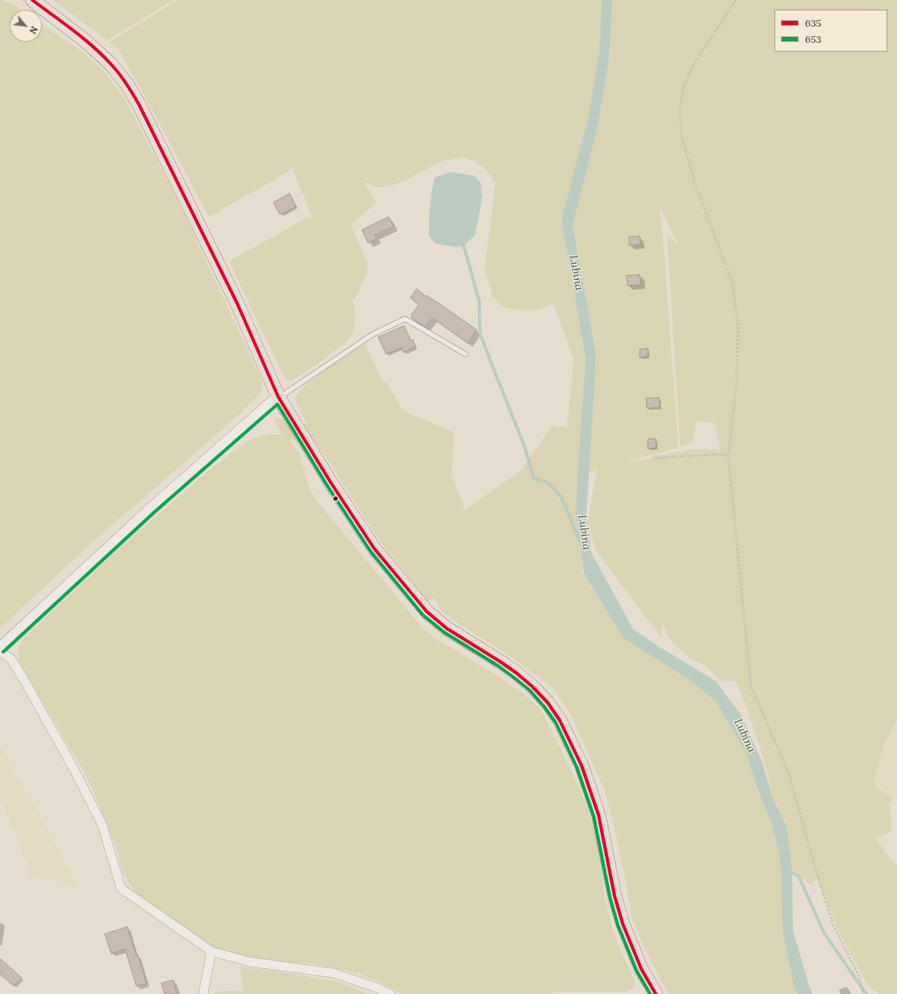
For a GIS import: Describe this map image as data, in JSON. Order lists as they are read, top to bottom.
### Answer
{
  "water": ["Lubina"],
  "lines": ["transit line 635", "transit line 653"],
  "legend": ["635", "653"],
  "north": "bottom right"
}
